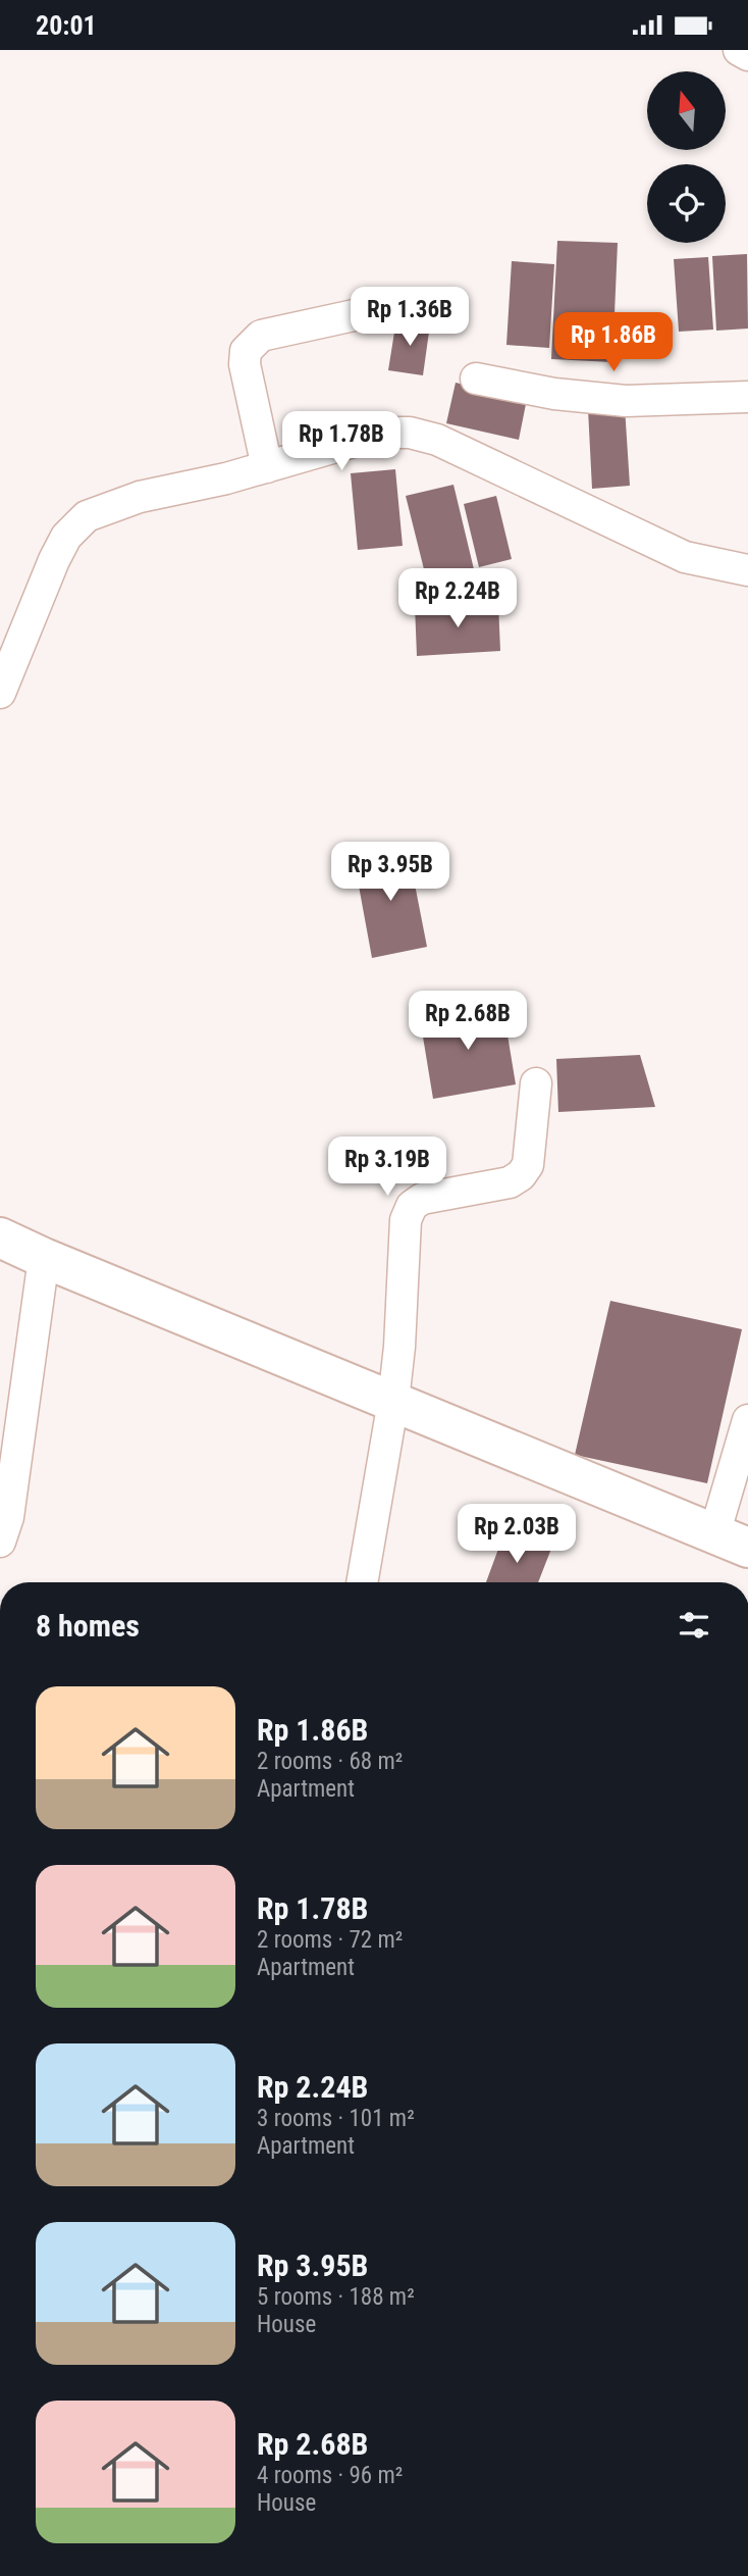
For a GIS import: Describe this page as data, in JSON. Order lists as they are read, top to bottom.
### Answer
{
  "north": "top",
  "page": {
    "status": "20:01",
    "price": [
      "Rp 1.36B",
      "Rp 1.86B",
      "Rp 1.78B",
      "Rp 2.24B",
      "Rp 3.95B",
      "Rp 2.68B",
      "Rp 3.19B",
      "Rp 2.03B"
    ],
    "heading": "8 homes",
    "list": [
      {
        "name": "Rp 1.86B",
        "note": "2 rooms · 68 m² · Apartment"
      },
      {
        "name": "Rp 1.78B",
        "note": "2 rooms · 72 m² · Apartment"
      },
      {
        "name": "Rp 2.24B",
        "note": "3 rooms · 101 m² · Apartment"
      },
      {
        "name": "Rp 3.95B",
        "note": "5 rooms · 188 m² · House"
      },
      {
        "name": "Rp 2.68B",
        "note": "4 rooms · 96 m² · House"
      }
    ]
  }
}
